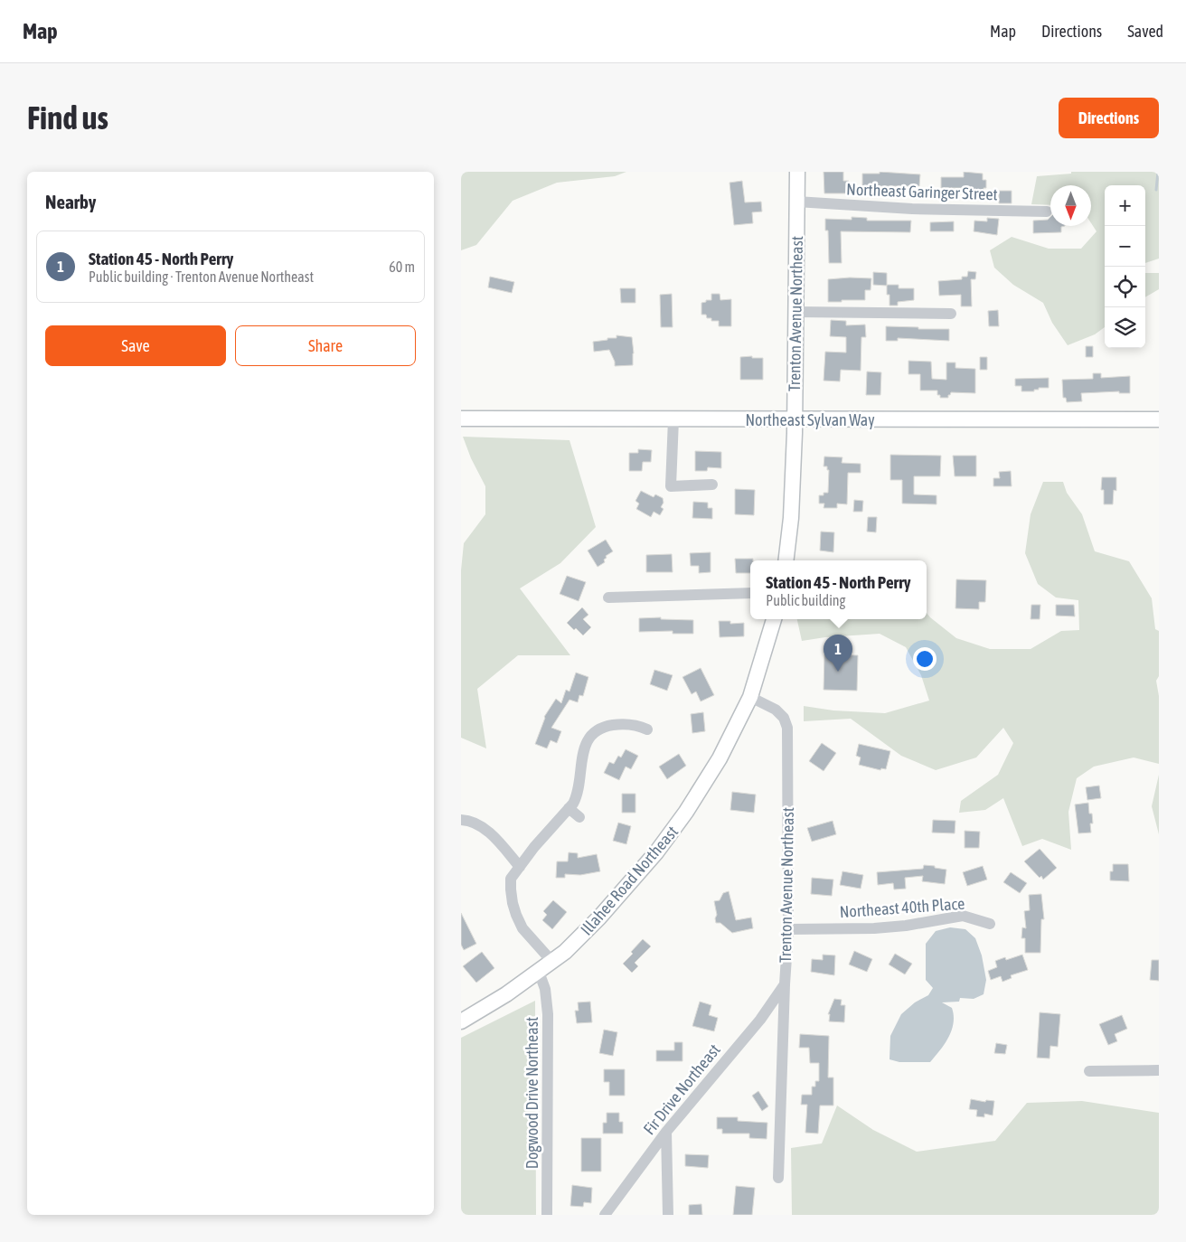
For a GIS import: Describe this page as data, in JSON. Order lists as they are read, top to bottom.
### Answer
{
  "streets": {
    "main road": ["Trenton Avenue Northeast", "Northeast Sylvan Way", "Illahee Road Northeast"],
    "street": [
      "Northeast Garinger Street",
      "Northeast 40th Place",
      "Fir Drive Northeast",
      "Dogwood Drive Northeast"
    ]
  },
  "crossings": [
    ["Northeast Garinger Street", "Trenton Avenue Northeast"],
    ["Trenton Avenue Northeast", "Northeast Sylvan Way"],
    ["Trenton Avenue Northeast", "Illahee Road Northeast"],
    ["Trenton Avenue Northeast", "Northeast 40th Place"],
    ["Trenton Avenue Northeast", "Fir Drive Northeast"],
    ["Illahee Road Northeast", "Dogwood Drive Northeast"]
  ],
  "north": "bottom",
  "page": {
    "header": "Map",
    "nav": ["Map", "Directions", "Saved"],
    "buttons": [
      "Directions",
      ["Save", "Share"]
    ],
    "title": "Find us",
    "heading": "Nearby",
    "map_buttons": ["+", "−"],
    "list": [
      {
        "mark": "1",
        "name": "Station 45 - North Perry",
        "note": "Public building · Trenton Avenue Northeast",
        "value": "60 m"
      }
    ],
    "popup": ["Station 45 - North Perry", "Public building"],
    "pins": "1"
  }
}
